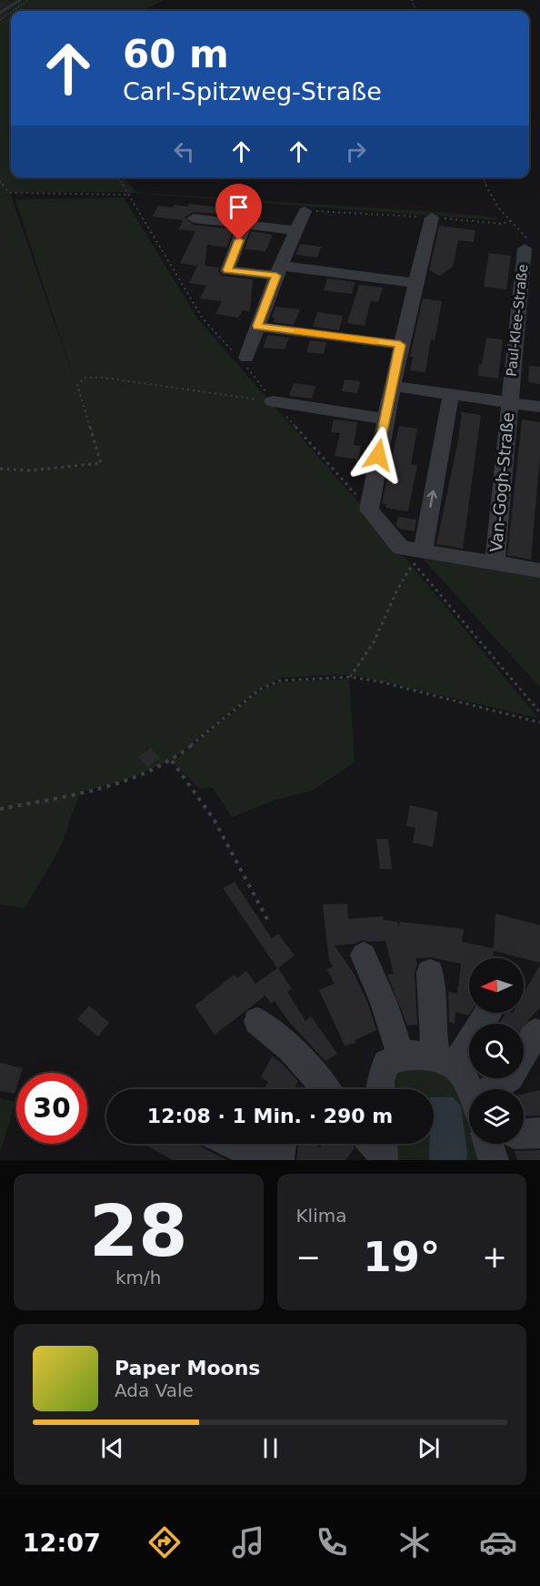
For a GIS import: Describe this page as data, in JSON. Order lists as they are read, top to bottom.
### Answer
{
  "streets": {
    "street": ["Paul-Klee-Straße", "Van-Gogh-Straße"]
  },
  "crossings": [
    ["Paul-Klee-Straße", "Van-Gogh-Straße"]
  ],
  "north": "left",
  "page": {
    "turn": ["60 m", "Carl-Spitzweg-Straße"],
    "limit": "30",
    "trip": "12:08 · 1 Min. · 290 m",
    "tile": [
      ["28", "km/h"],
      "Klima"
    ],
    "heat": ["−", "19°", "+"],
    "song": ["Paper Moons", "Ada Vale"],
    "tabs": "12:07"
  }
}
